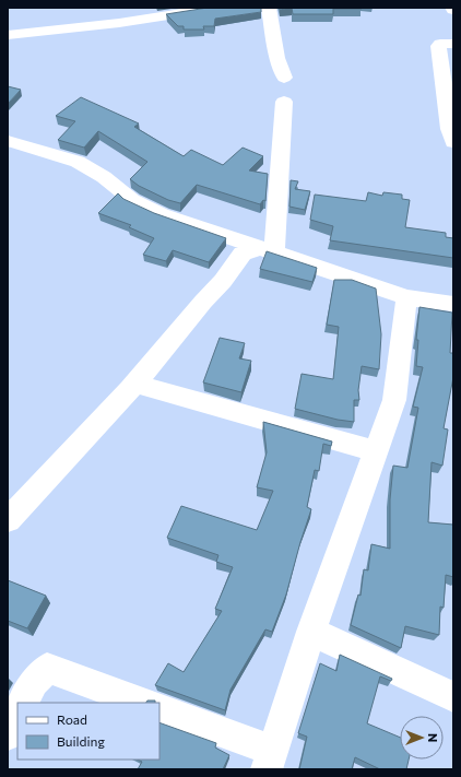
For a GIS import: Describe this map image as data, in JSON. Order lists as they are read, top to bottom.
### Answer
{
  "legend": ["Road", "Building"],
  "north": "right"
}
